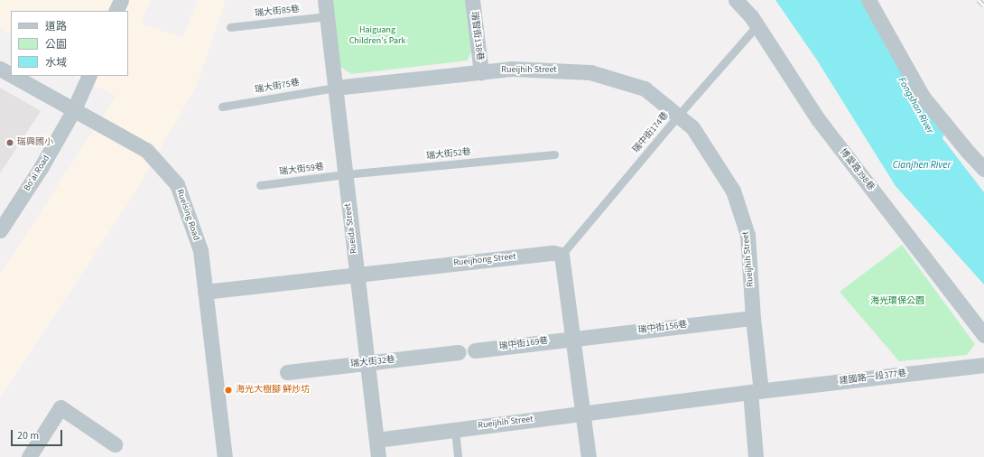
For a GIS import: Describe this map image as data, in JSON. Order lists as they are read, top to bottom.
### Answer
{
  "streets": {
    "street": [
      "瑞智街138巷",
      "Rueijhih Street",
      "博愛路398巷",
      "Bo'ai Road",
      "Rueising Road",
      "Rueida Street",
      "Rueijhong Street",
      "瑞中街156巷",
      "瑞中街169巷",
      "瑞大街32巷",
      "建國路一段377巷"
    ],
    "lane": [
      "瑞大街85巷",
      "瑞大街75巷",
      "瑞中街174巷",
      "瑞大街52巷",
      "瑞大街59巷"
    ]
  },
  "crossings": [
    ["瑞大街85巷", "Rueida Street"],
    ["瑞智街138巷", "Rueijhih Street"],
    ["Rueijhih Street", "瑞大街75巷"],
    ["Rueijhih Street", "瑞中街174巷"],
    ["Rueijhih Street", "Rueida Street"],
    ["Rueijhih Street", "瑞中街156巷"],
    ["Rueijhih Street", "建國路一段377巷"],
    ["瑞大街75巷", "Rueida Street"],
    ["瑞中街174巷", "博愛路398巷"],
    ["瑞中街174巷", "Rueijhong Street"],
    ["瑞大街52巷", "瑞大街59巷"],
    ["瑞大街52巷", "Rueida Street"],
    ["瑞大街59巷", "Rueida Street"],
    ["Bo'ai Road", "Rueising Road"],
    ["Rueising Road", "Rueijhong Street"],
    ["Rueida Street", "Rueijhong Street"],
    ["Rueida Street", "瑞大街32巷"],
    ["瑞中街156巷", "瑞中街169巷"]
  ],
  "water": ["Fongshan River", "Cianjhen River"],
  "parks": ["Haiguang Children's Park", "海光環保公園"],
  "places": ["瑞興國小", "海光大樹腳 鮮炒坊"],
  "legend": ["道路", "公園", "水域"],
  "scale_bar": "20 m"
}
